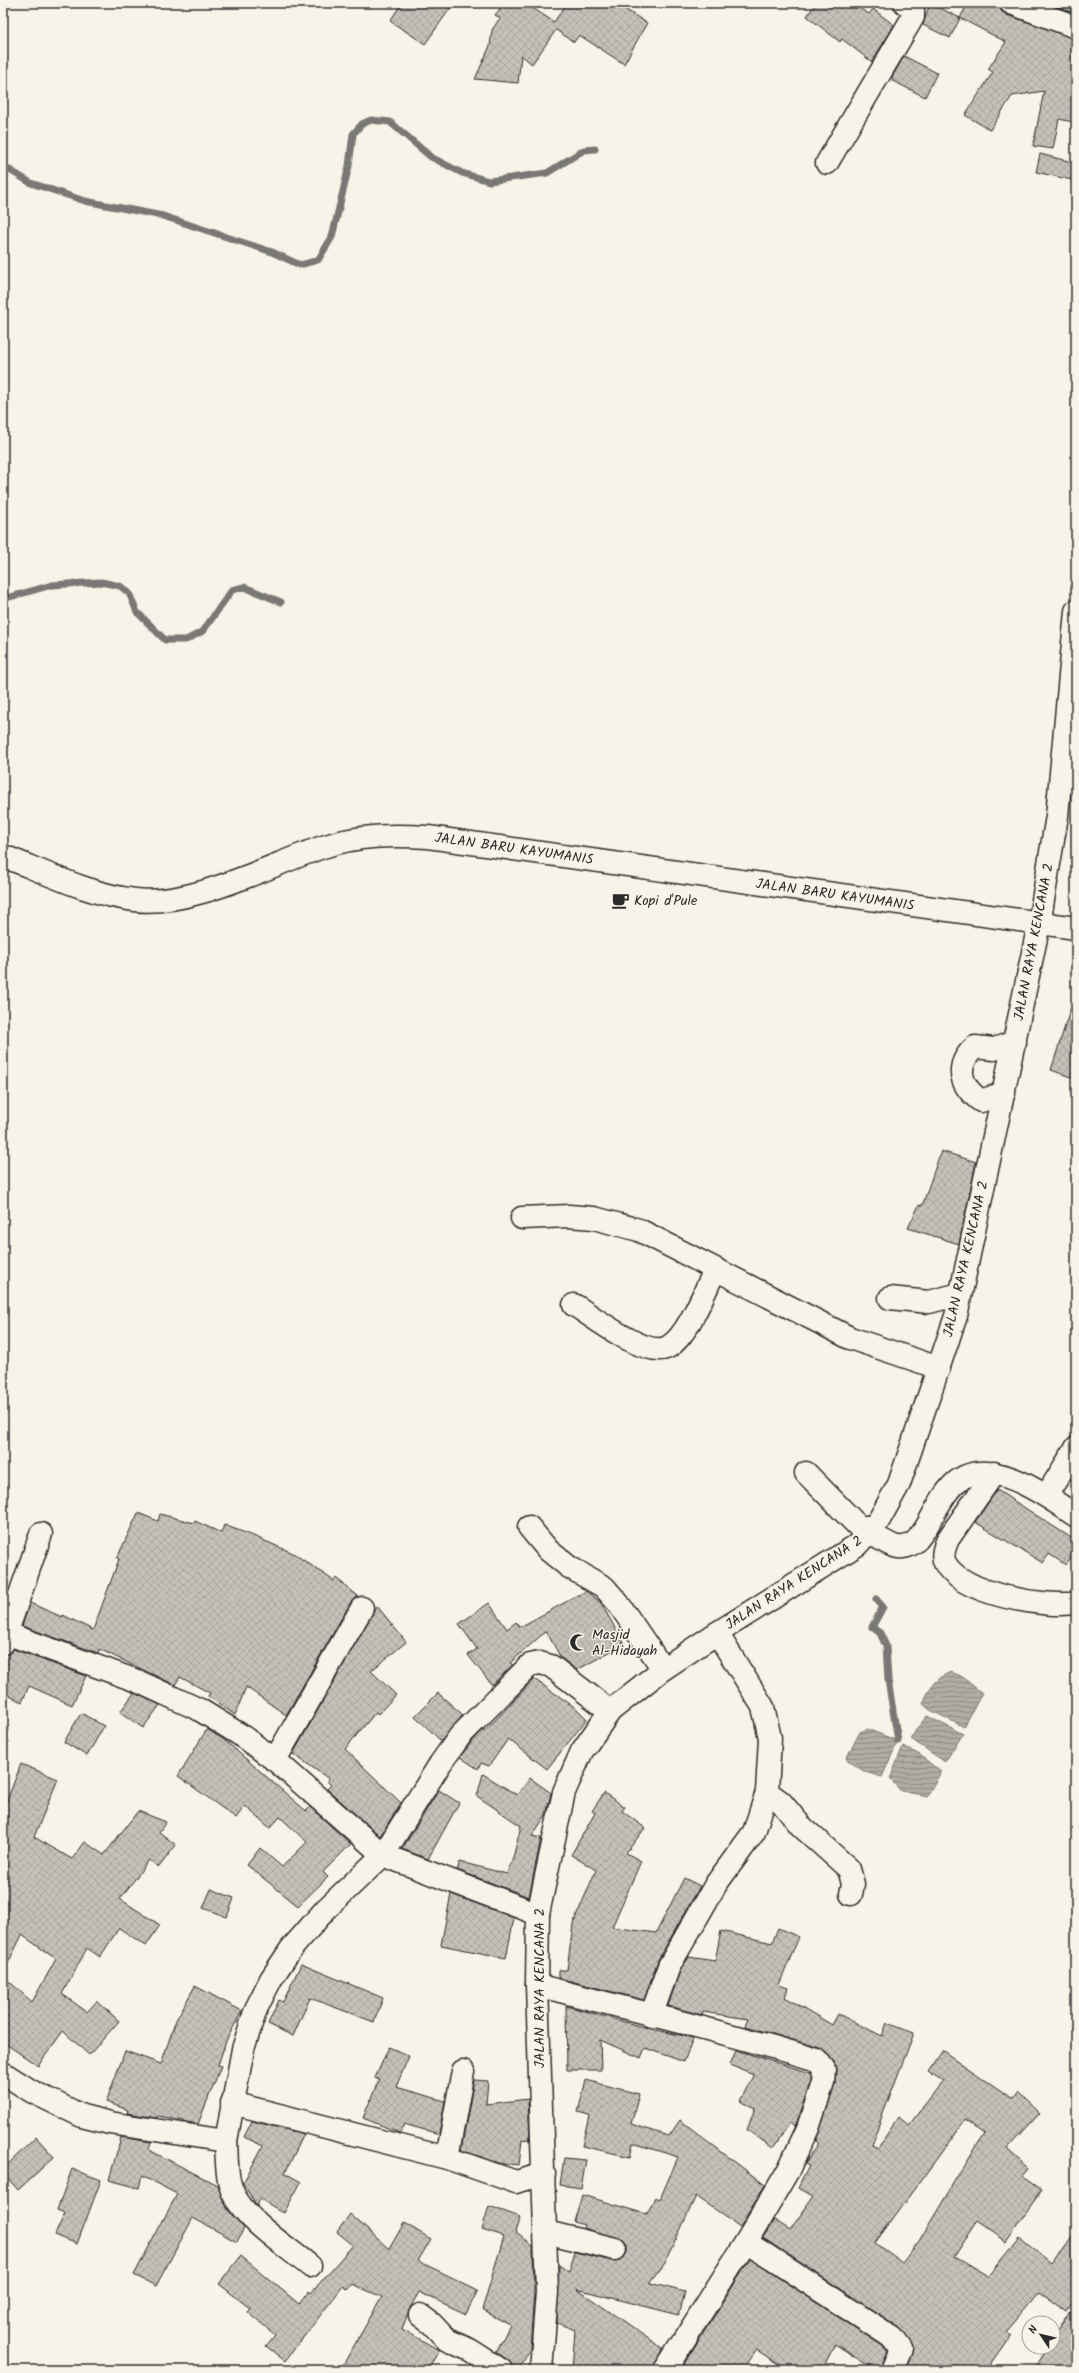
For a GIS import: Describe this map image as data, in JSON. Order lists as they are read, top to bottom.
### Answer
{
  "streets": {
    "street": ["JALAN BARU KAYUMANIS", "JALAN RAYA KENCANA 2"]
  },
  "crossings": [
    ["JALAN BARU KAYUMANIS", "JALAN RAYA KENCANA 2"]
  ],
  "places": {
    "cafe": ["Kopi d'Pule"],
    "mosque": ["Masjid Al-Hidayah"]
  },
  "north": "top left"
}
